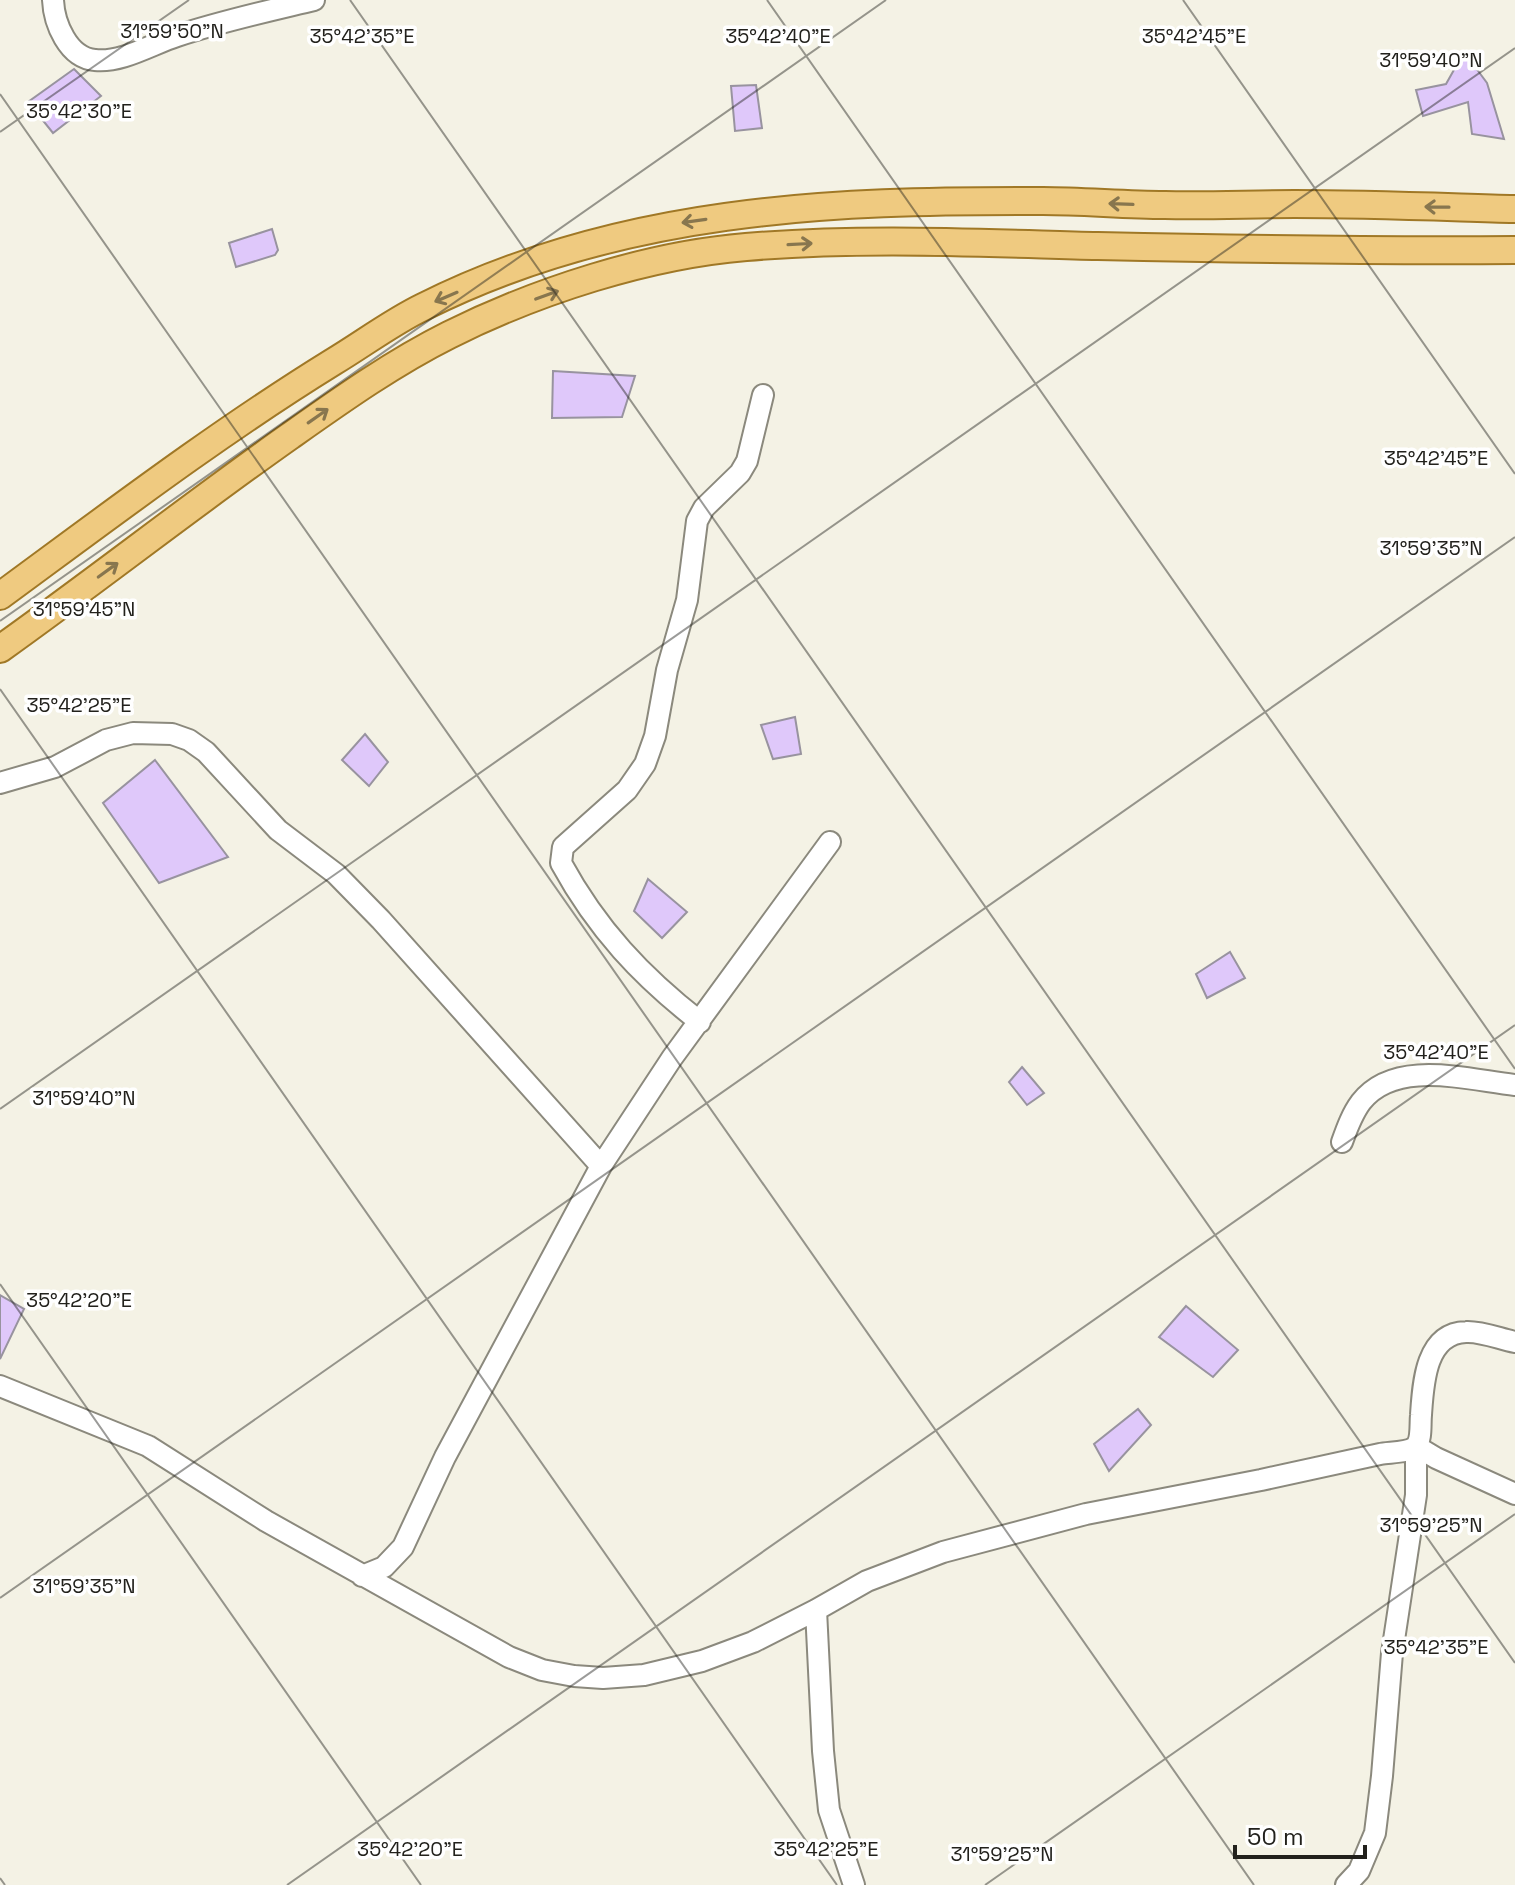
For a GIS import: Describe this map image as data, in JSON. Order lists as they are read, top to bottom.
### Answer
{
  "scale_bar": "50 m",
  "coordinates": [
    "31°59'50\"N",
    "35°42'40\"E",
    "35°42'45\"E",
    "35°42'35\"E",
    "31°59'40\"N",
    "35°42'30\"E",
    "31°59'35\"N",
    "31°59'45\"N",
    "35°42'25\"E",
    "35°42'20\"E",
    "31°59'25\"N"
  ]
}
